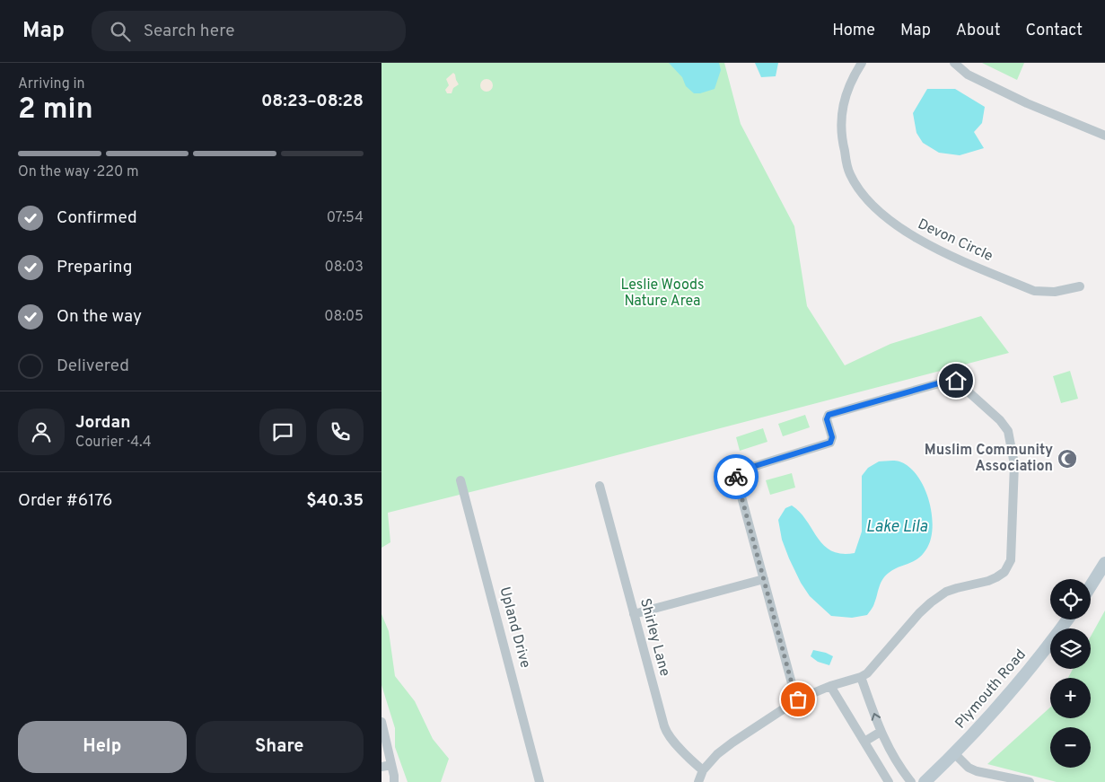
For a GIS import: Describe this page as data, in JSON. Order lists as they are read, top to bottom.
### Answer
{
  "streets": {
    "main road": ["Plymouth Road"],
    "street": ["Devon Circle", "Upland Drive", "Shirley Lane"]
  },
  "water": ["Lake Lila"],
  "parks": ["Leslie Woods Nature Area"],
  "places": {
    "mosque": ["Muslim Community Association"]
  },
  "page": {
    "header": "Map",
    "search": "Search here",
    "nav": [
      "Home",
      "Map",
      "About",
      "Contact"
    ],
    "heading": ["2 min", "Arriving in", "08:23–08:28"],
    "panel": [
      "Jordan",
      "Courier · 4.4",
      "Order #6176",
      "$40.35"
    ],
    "bar": "On the way · 220 m",
    "list": [
      ["Confirmed", "07:54"],
      ["Preparing", "08:03"],
      ["On the way", "08:05"],
      "Delivered"
    ],
    "map_buttons": ["+", "−"],
    "buttons": ["Help", "Share"]
  }
}
